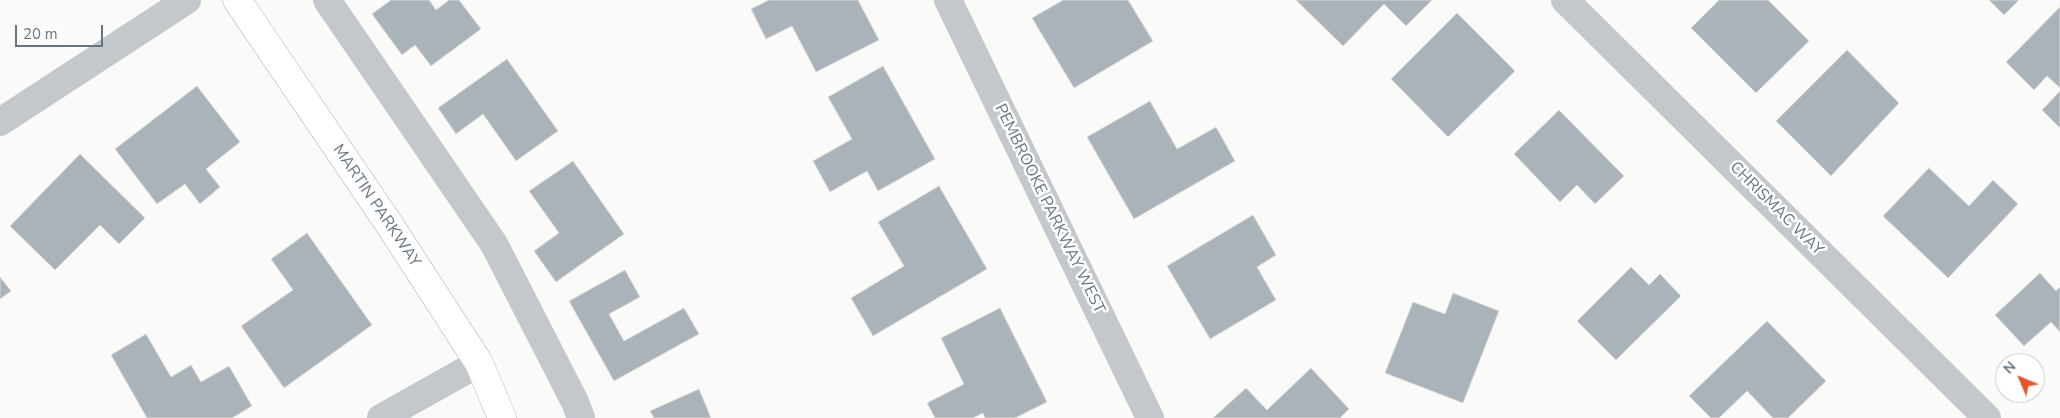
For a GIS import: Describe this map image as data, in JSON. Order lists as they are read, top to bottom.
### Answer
{
  "streets": {
    "street": ["MARTIN PARKWAY", "PEMBROOKE PARKWAY WEST", "CHRISMAC WAY"]
  },
  "scale_bar": "20 m",
  "north": "top left"
}
